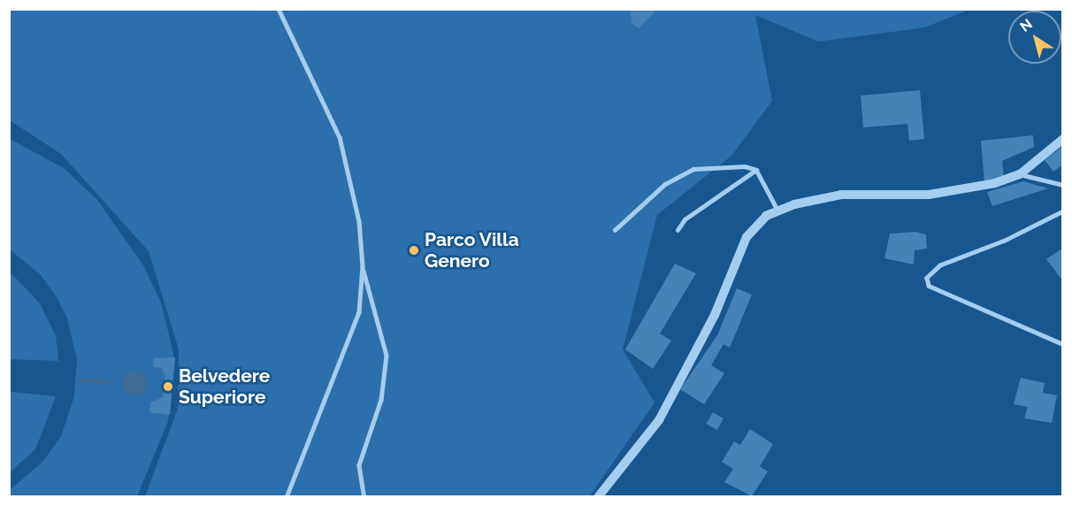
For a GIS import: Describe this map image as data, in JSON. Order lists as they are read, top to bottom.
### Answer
{
  "places": ["Parco Villa Genero", "Belvedere Superiore"],
  "north": "top left"
}
